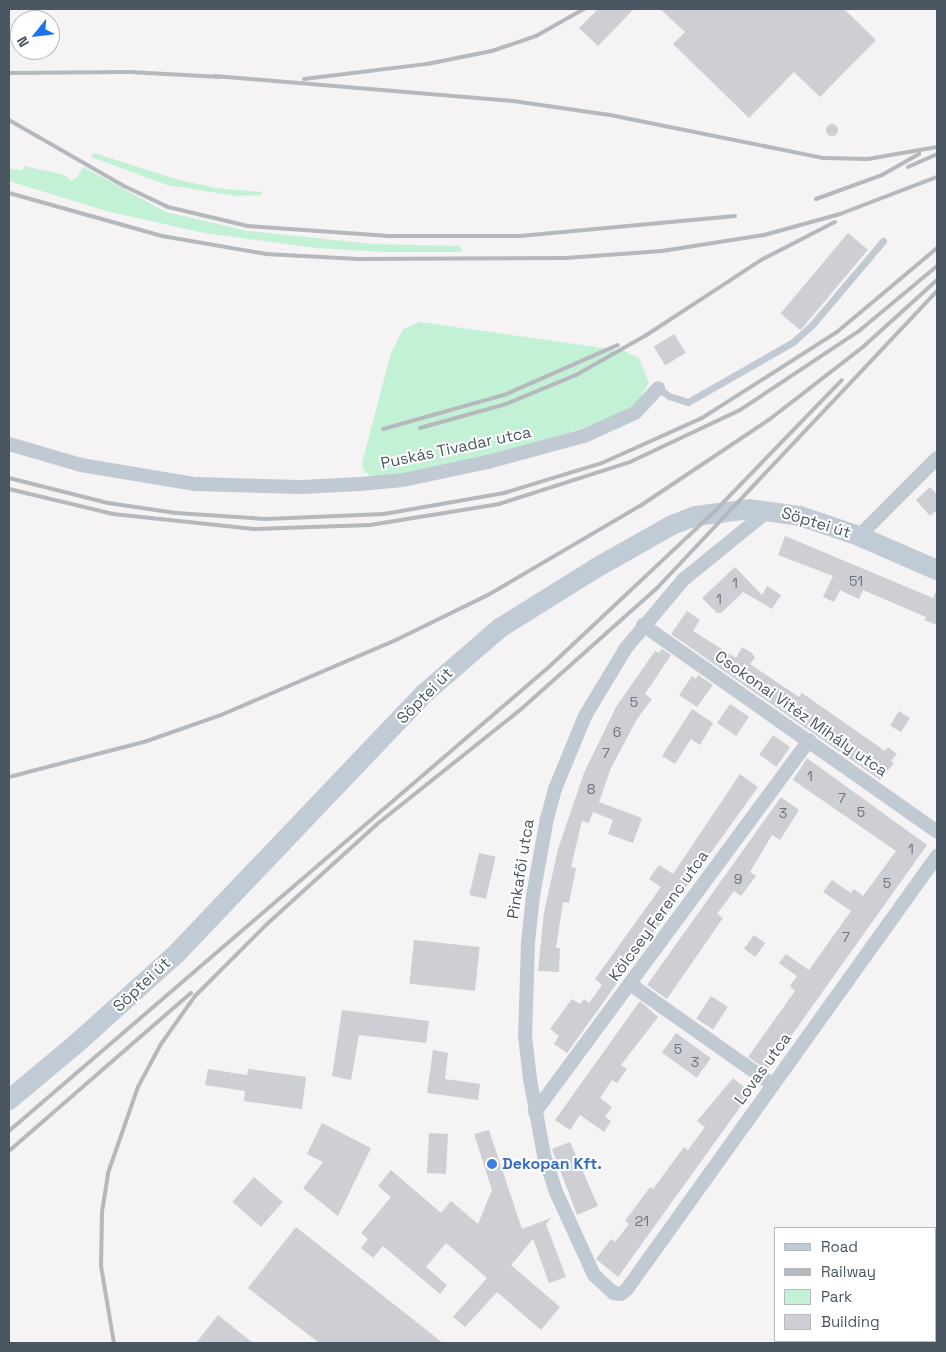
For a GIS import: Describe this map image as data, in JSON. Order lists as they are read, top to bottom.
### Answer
{
  "streets": {
    "street": [
      "Puskás Tivadar utca",
      "Söptei út",
      "Csokonai Vitéz Mihály utca",
      "Pinkafői utca",
      "Kölcsey Ferenc utca",
      "Lovas utca"
    ]
  },
  "crossings": [
    ["Söptei út", "Pinkafői utca"],
    ["Csokonai Vitéz Mihály utca", "Pinkafői utca"],
    ["Csokonai Vitéz Mihály utca", "Kölcsey Ferenc utca"],
    ["Pinkafői utca", "Kölcsey Ferenc utca"],
    ["Pinkafői utca", "Lovas utca"]
  ],
  "places": ["Dekopan Kft."],
  "house_numbers": [
    "51",
    "1",
    "1",
    "5",
    "6",
    "7",
    "1",
    "8",
    "7",
    "5",
    "3",
    "1",
    "9",
    "5",
    "7",
    "5",
    "3",
    "21"
  ],
  "legend": [
    "Road",
    "Railway",
    "Park",
    "Building"
  ],
  "north": "bottom left"
}
